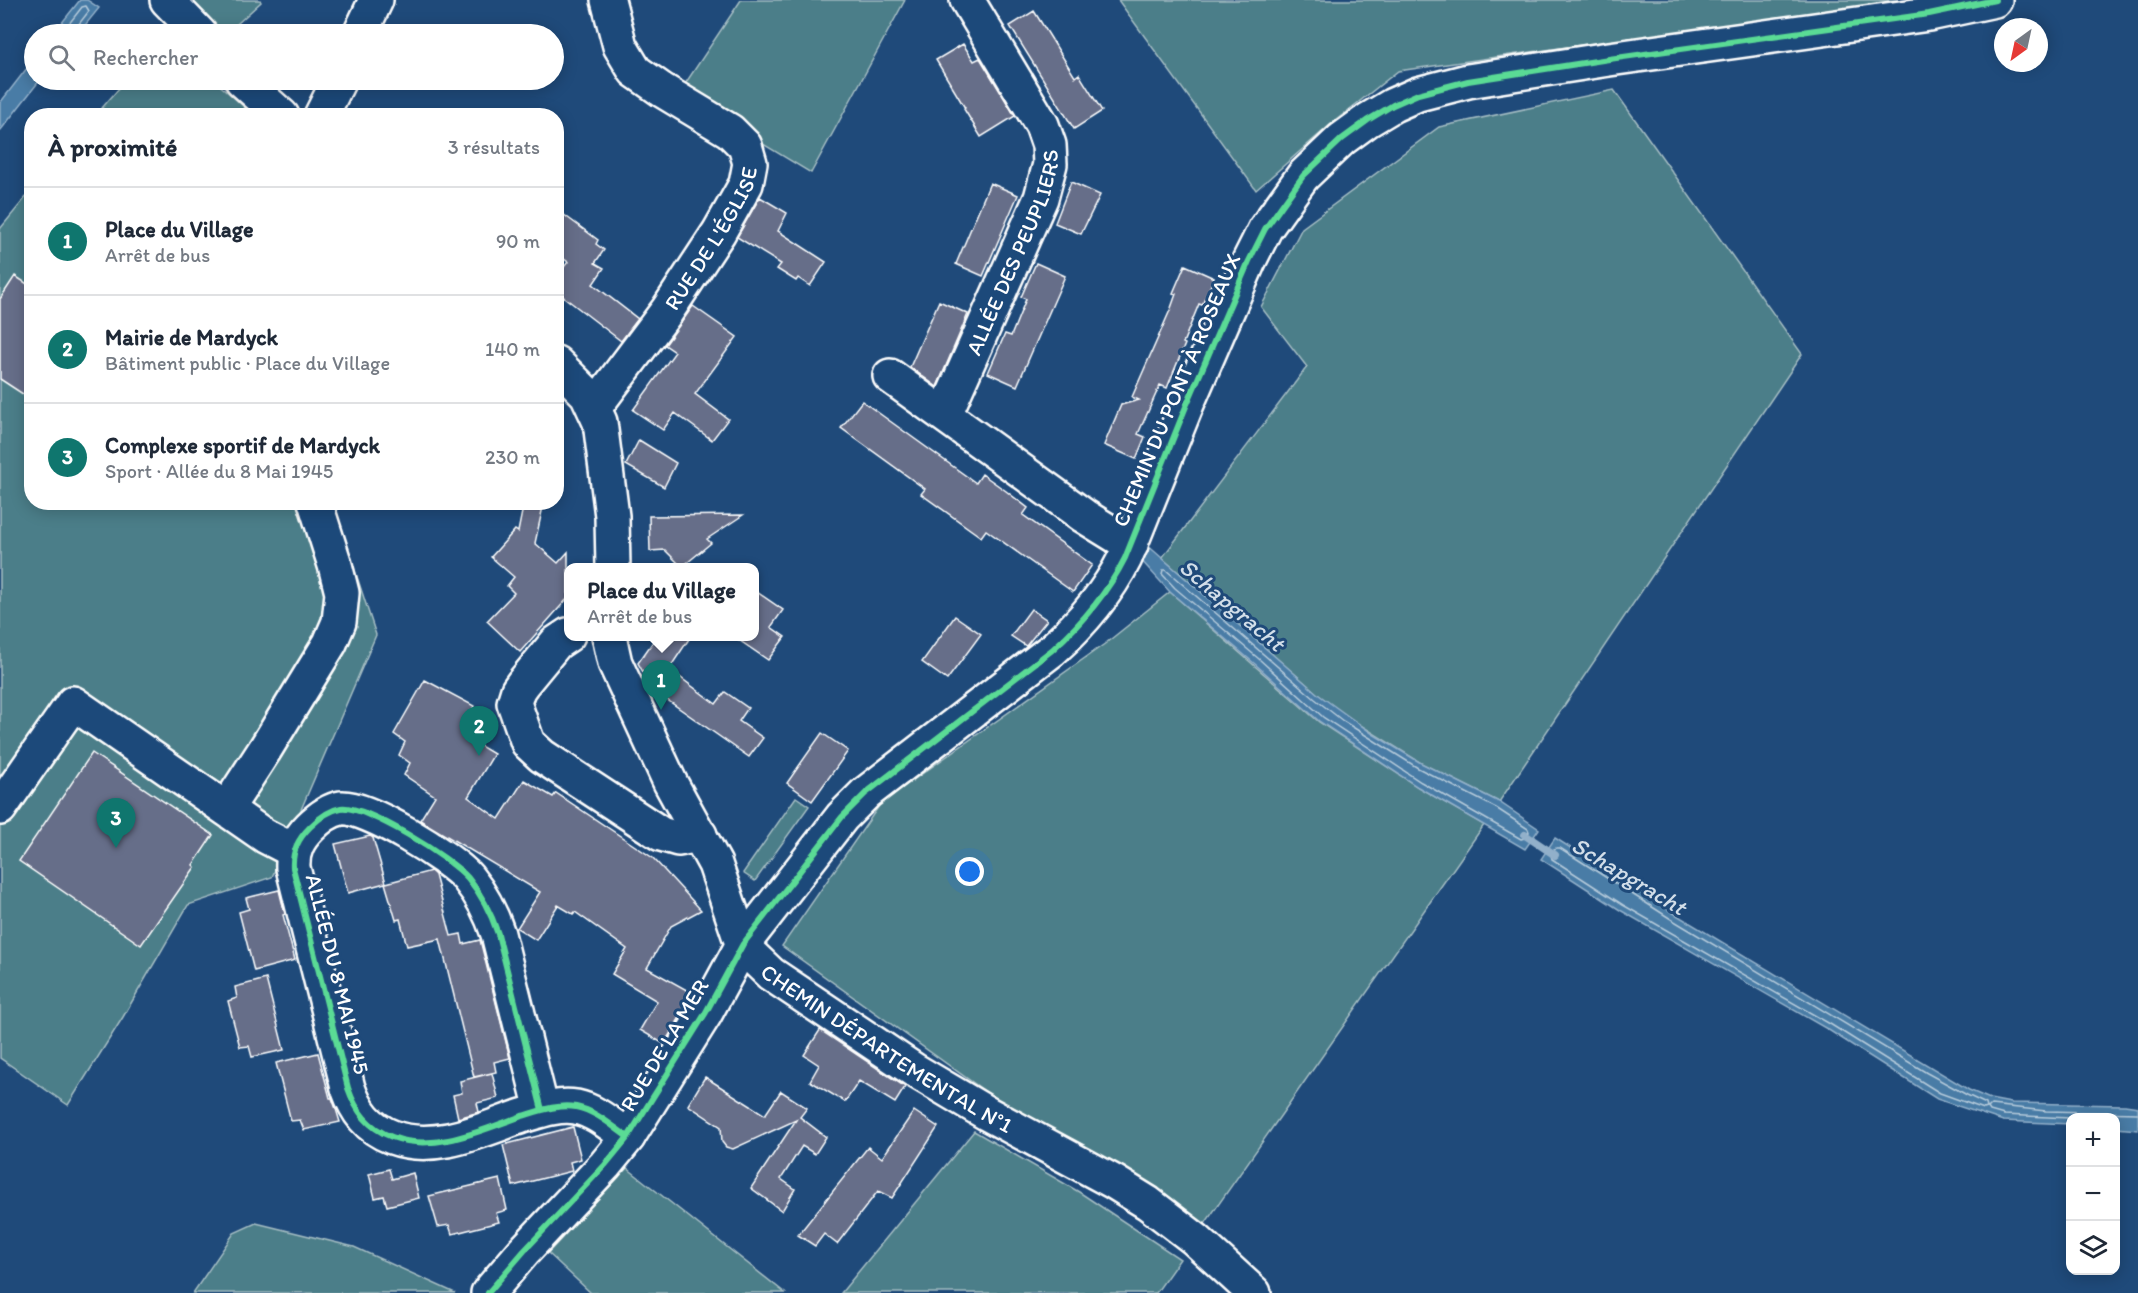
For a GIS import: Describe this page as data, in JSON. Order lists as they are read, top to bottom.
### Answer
{
  "streets": {
    "street": [
      "RUE DE L'ÉGLISE",
      "ALLÉE DES PEUPLIERS",
      "CHEMIN DU PONT À ROSEAUX",
      "ALLÉE DU 8 MAI 1945",
      "RUE DE LA MER",
      "CHEMIN DÉPARTEMENTAL N°1"
    ]
  },
  "crossings": [
    ["CHEMIN DU PONT À ROSEAUX", "RUE DE LA MER"],
    ["CHEMIN DU PONT À ROSEAUX", "CHEMIN DÉPARTEMENTAL N°1"],
    ["ALLÉE DU 8 MAI 1945", "RUE DE LA MER"],
    ["RUE DE LA MER", "CHEMIN DÉPARTEMENTAL N°1"]
  ],
  "water": ["Schapgracht"],
  "north": "bottom left",
  "page": {
    "search": "Rechercher",
    "heading": ["À proximité", "3 résultats"],
    "list": [
      {
        "mark": "1",
        "name": "Place du Village",
        "note": "Arrêt de bus",
        "value": "90 m"
      },
      {
        "mark": "2",
        "name": "Mairie de Mardyck",
        "note": "Bâtiment public · Place du Village",
        "value": "140 m"
      },
      {
        "mark": "3",
        "name": "Complexe sportif de Mardyck",
        "note": "Sport · Allée du 8 Mai 1945",
        "value": "230 m"
      }
    ],
    "popup": ["Place du Village", "Arrêt de bus"],
    "pins": ["1", "2", "3"],
    "map_buttons": ["+", "−"]
  }
}
